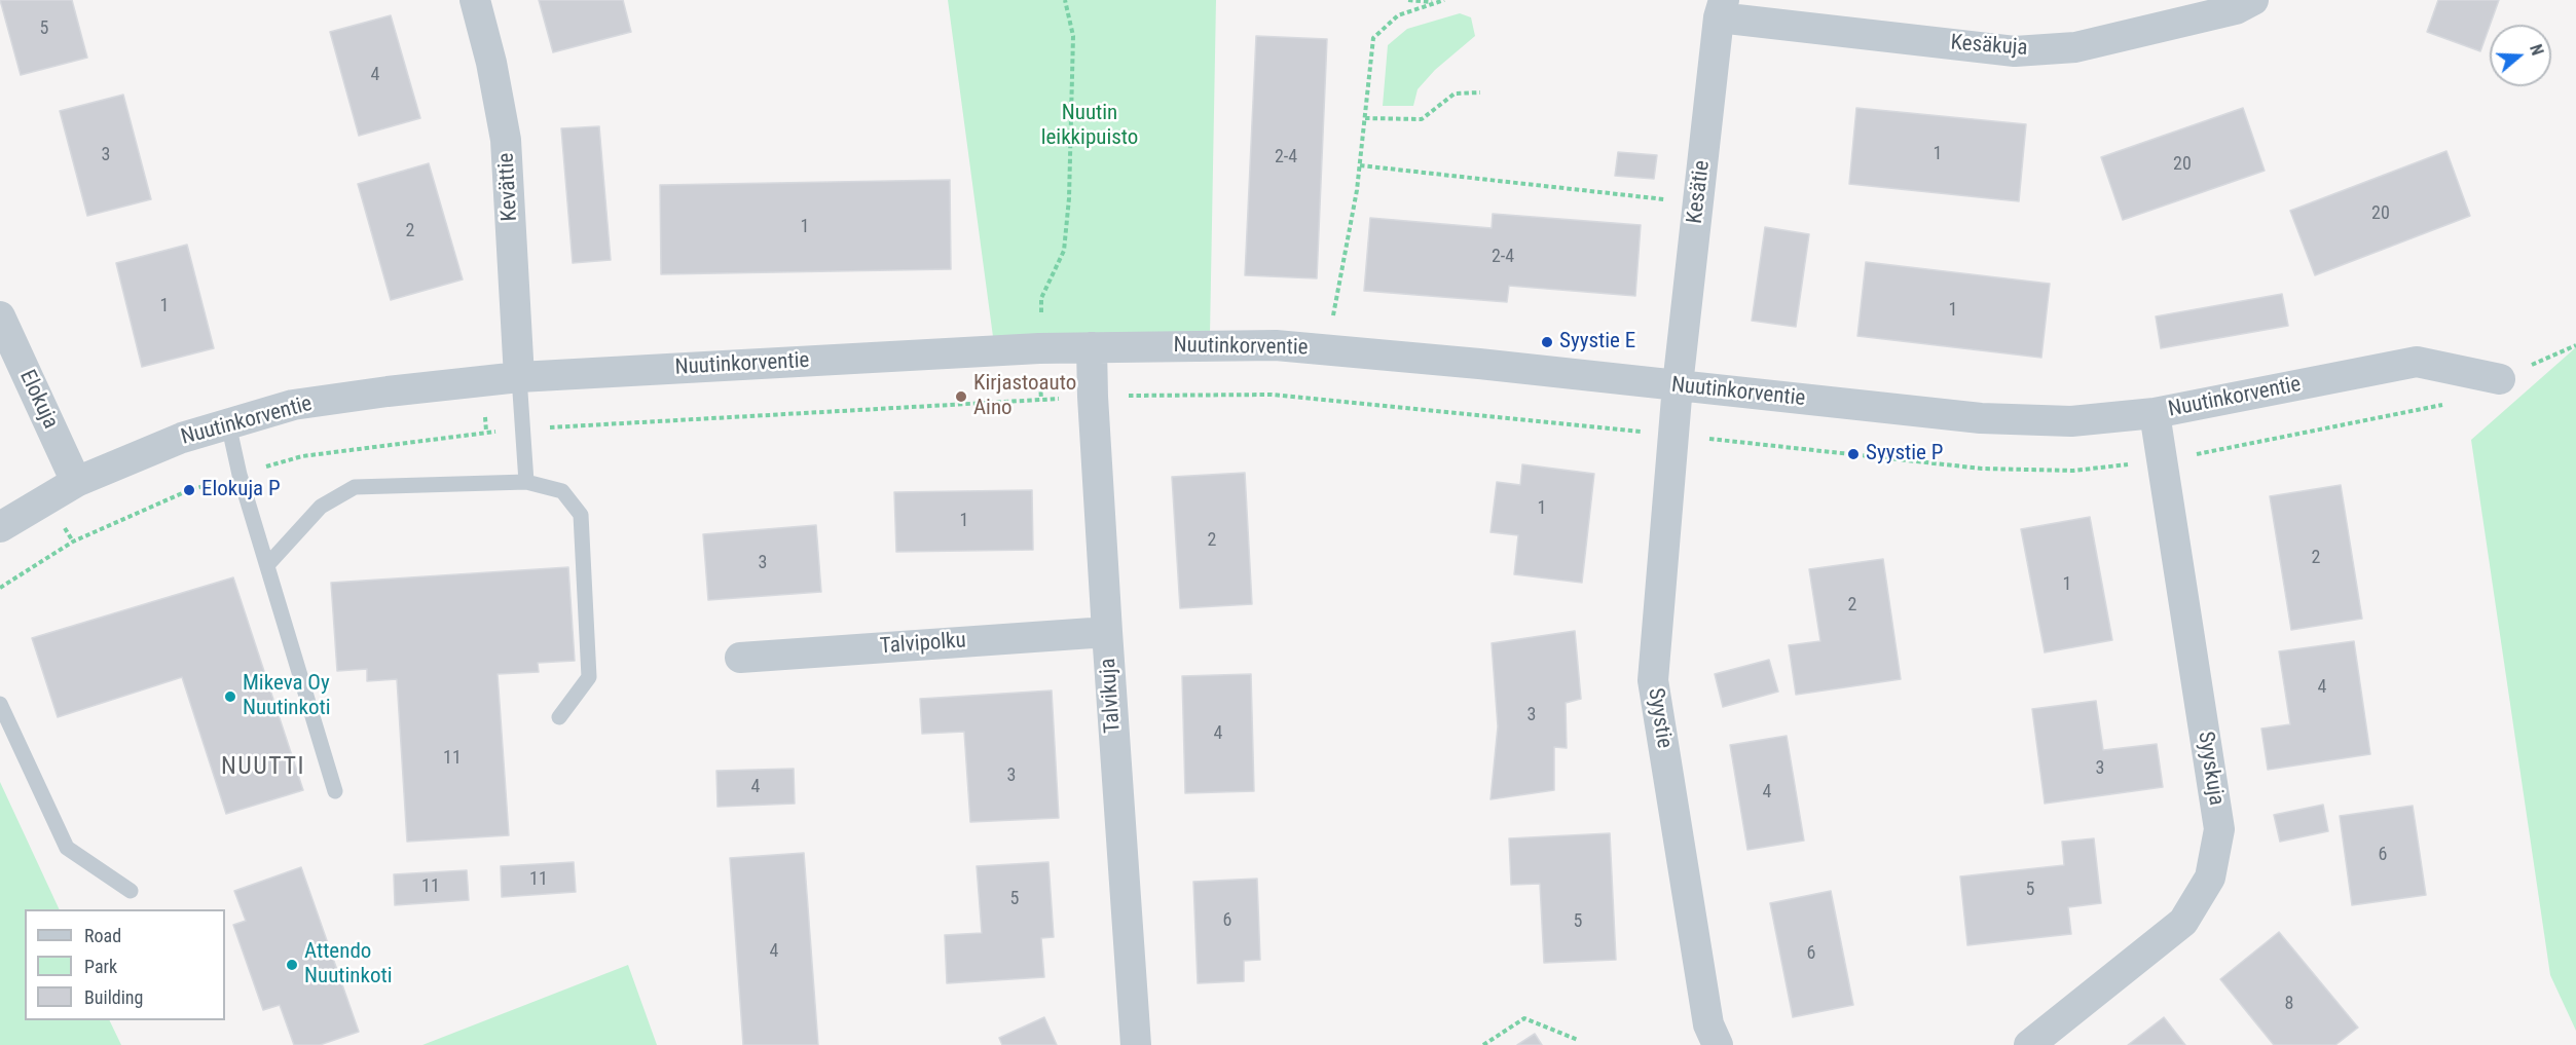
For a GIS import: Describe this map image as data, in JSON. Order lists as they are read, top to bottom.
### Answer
{
  "streets": {
    "street": [
      "Kesäkuja",
      "Kevättie",
      "Kesätie",
      "Nuutinkorventie",
      "Elokuja",
      "Talvipolku",
      "Talvikuja",
      "Syystie",
      "Syyskuja"
    ]
  },
  "crossings": [
    ["Kesäkuja", "Kesätie"],
    ["Kevättie", "Nuutinkorventie"],
    ["Kesätie", "Nuutinkorventie"],
    ["Kesätie", "Syystie"],
    ["Nuutinkorventie", "Elokuja"],
    ["Nuutinkorventie", "Talvikuja"],
    ["Nuutinkorventie", "Syystie"],
    ["Nuutinkorventie", "Syyskuja"],
    ["Talvipolku", "Talvikuja"]
  ],
  "districts": ["NUUTTI"],
  "parks": ["Nuutin leikkipuisto"],
  "places": [
    "Syystie E",
    "Kirjastoauto Aino",
    "Syystie P",
    "Elokuja P",
    "Mikeva Oy Nuutinkoti",
    "Attendo Nuutinkoti"
  ],
  "house_numbers": [
    "5",
    "4",
    "1",
    "3",
    "2-4",
    "20",
    "20",
    "1",
    "2",
    "2-4",
    "1",
    "1",
    "1",
    "1",
    "2",
    "2",
    "3",
    "1",
    "2",
    "4",
    "3",
    "4",
    "11",
    "3",
    "3",
    "4",
    "4",
    "6",
    "11",
    "11",
    "5",
    "5",
    "6",
    "5",
    "4",
    "6",
    "8"
  ],
  "legend": ["Road", "Park", "Building"],
  "north": "right"
}
